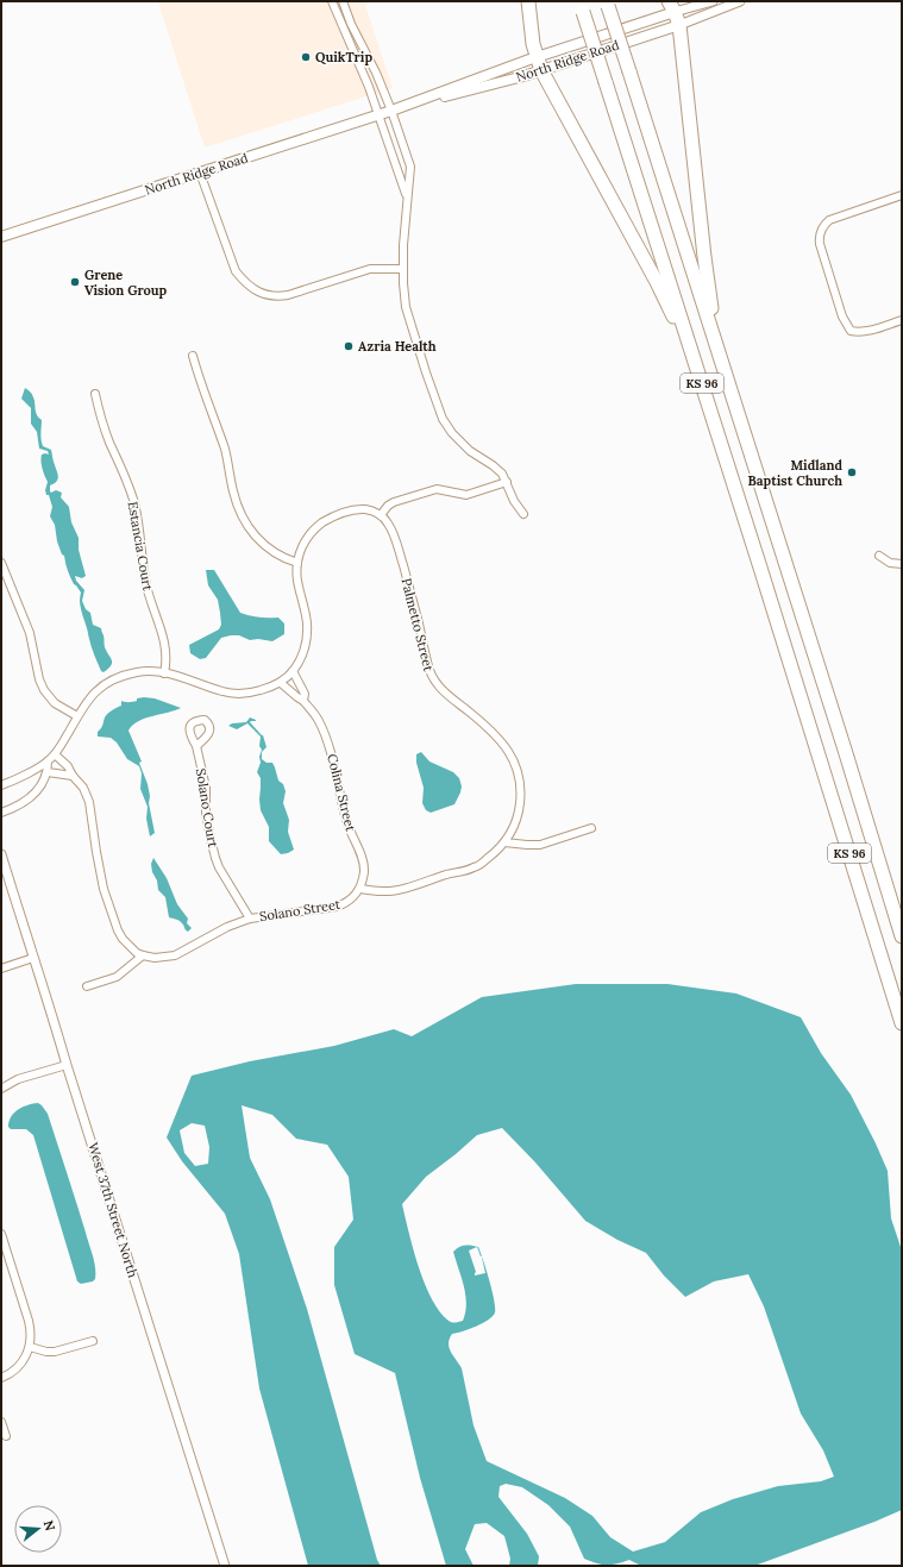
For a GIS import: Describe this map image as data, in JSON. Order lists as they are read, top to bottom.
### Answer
{
  "streets": {
    "highway": ["KS 96"],
    "main road": ["North Ridge Road"],
    "street": [
      "Estancia Court",
      "Palmetto Street",
      "Colina Street",
      "Solano Court",
      "Solano Street",
      "West 37th Street North"
    ]
  },
  "crossings": [
    ["Colina Street", "Solano Street"],
    ["Solano Court", "Solano Street"]
  ],
  "places": [
    "QuikTrip",
    "Grene Vision Group",
    "Azria Health",
    "Midland Baptist Church"
  ],
  "north": "right"
}
